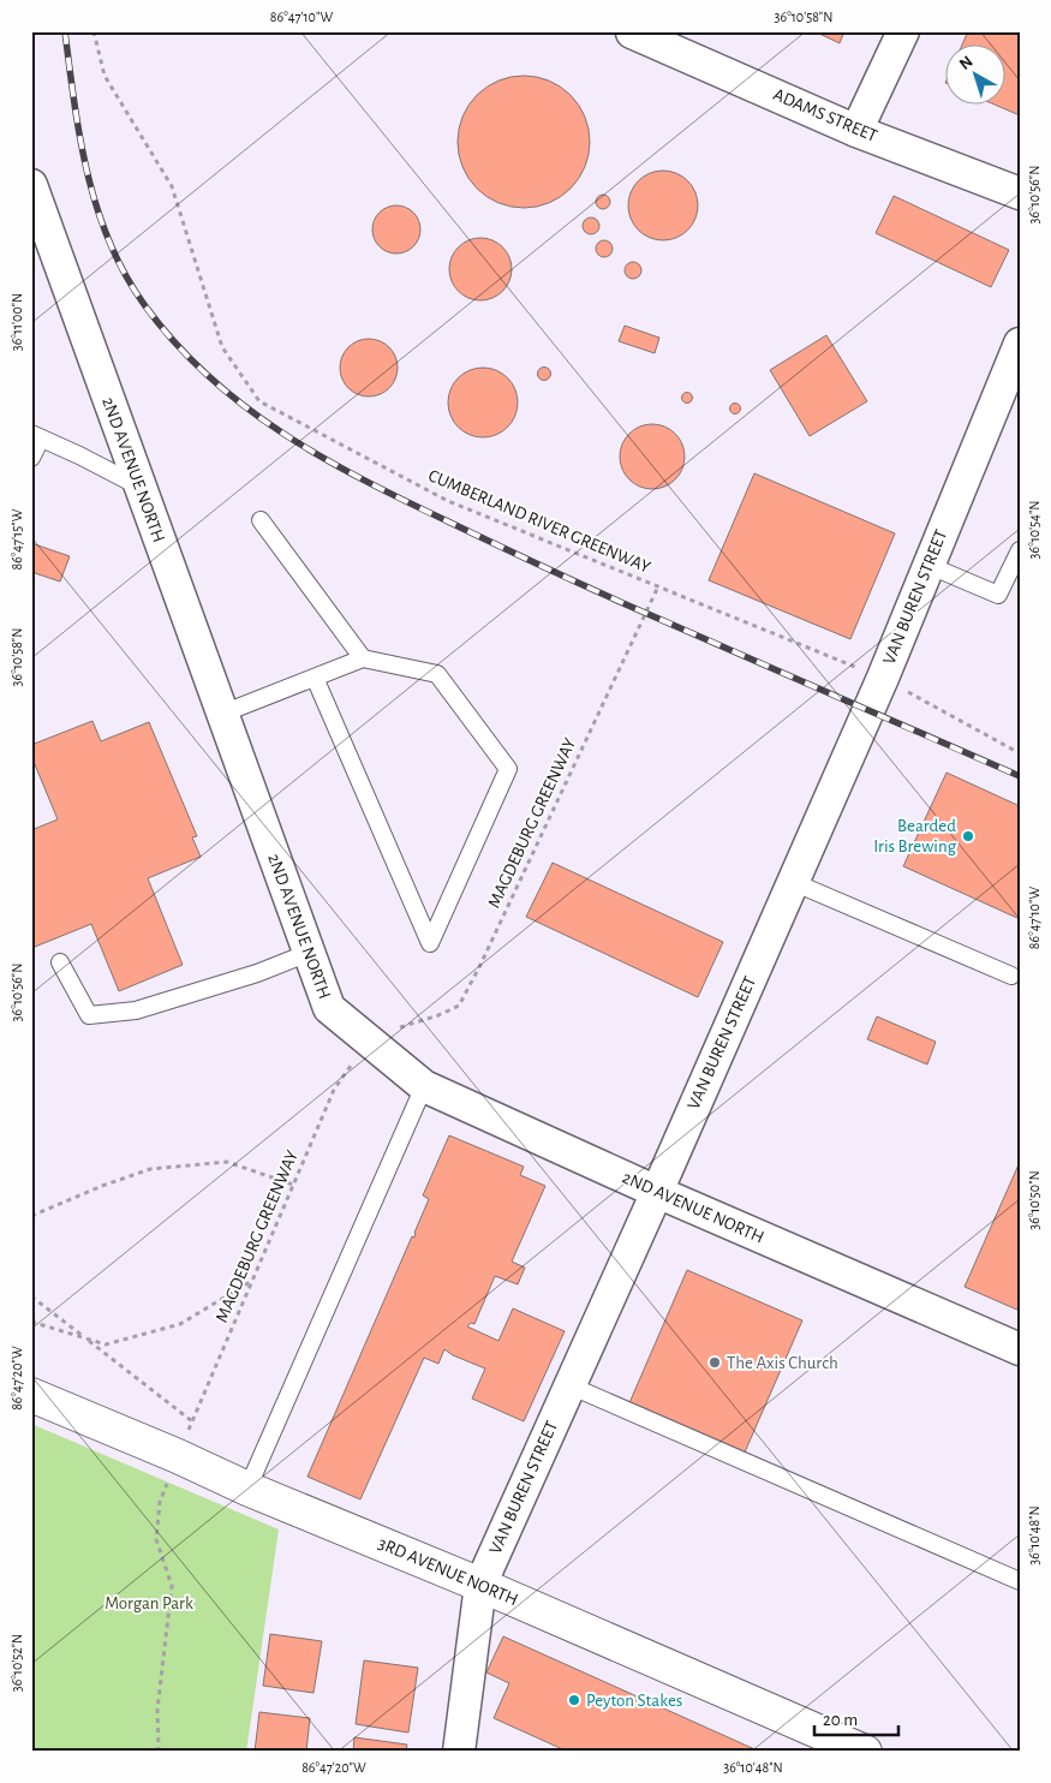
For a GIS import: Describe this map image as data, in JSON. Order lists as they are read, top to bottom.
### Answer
{
  "streets": {
    "street": [
      "ADAMS STREET",
      "2ND AVENUE NORTH",
      "VAN BUREN STREET",
      "3RD AVENUE NORTH"
    ],
    "path": ["CUMBERLAND RIVER GREENWAY", "MAGDEBURG GREENWAY"]
  },
  "crossings": [
    ["2ND AVENUE NORTH", "VAN BUREN STREET"],
    ["CUMBERLAND RIVER GREENWAY", "VAN BUREN STREET"],
    ["CUMBERLAND RIVER GREENWAY", "MAGDEBURG GREENWAY"],
    ["VAN BUREN STREET", "3RD AVENUE NORTH"]
  ],
  "parks": ["Morgan Park"],
  "places": ["Bearded Iris Brewing", "The Axis Church", "Peyton Stakes"],
  "scale_bar": "20 m",
  "north": "top left",
  "coordinates": [
    "86°47'10\"W",
    "36°10'58\"N",
    "36°10'56\"N",
    "36°11'00\"N",
    "36°10'54\"N",
    "86°47'15\"W",
    "36°10'50\"N",
    "86°47'20\"W",
    "36°10'48\"N",
    "36°10'52\"N"
  ]
}
